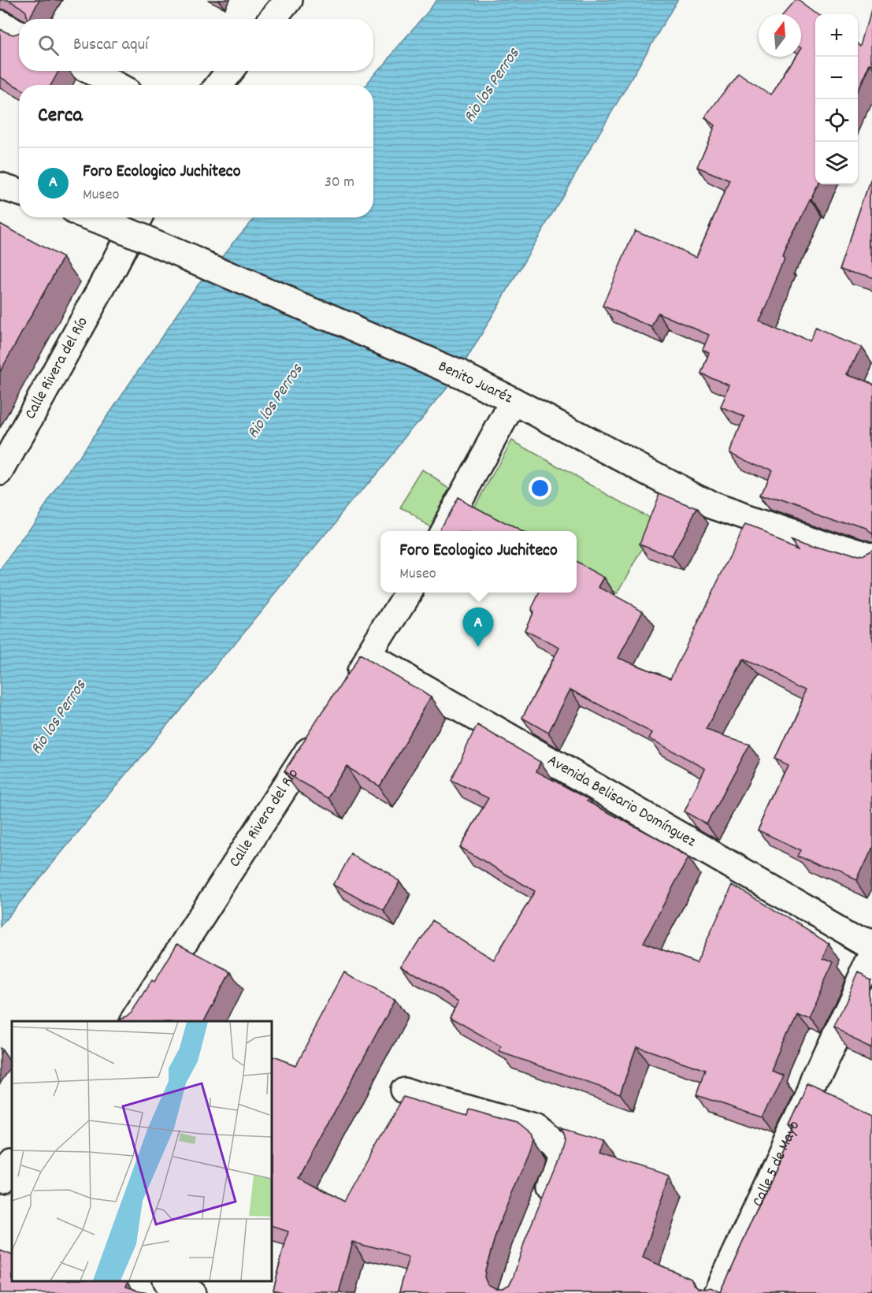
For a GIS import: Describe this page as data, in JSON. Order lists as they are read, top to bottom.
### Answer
{
  "streets": {
    "street": [
      "Calle Rivera del Río",
      "Benito Juaréz",
      "Avenida Belisario Domínguez",
      "Calle 5 de Mayo"
    ]
  },
  "water": ["Rio los Perros"],
  "north": "top",
  "page": {
    "map_buttons": ["+", "−"],
    "search": "Buscar aquí",
    "heading": "Cerca",
    "list": [
      {
        "mark": "A",
        "name": "Foro Ecologico Juchiteco",
        "note": "Museo",
        "value": "30 m"
      }
    ],
    "popup": ["Foro Ecologico Juchiteco", "Museo"],
    "pins": "A"
  }
}
